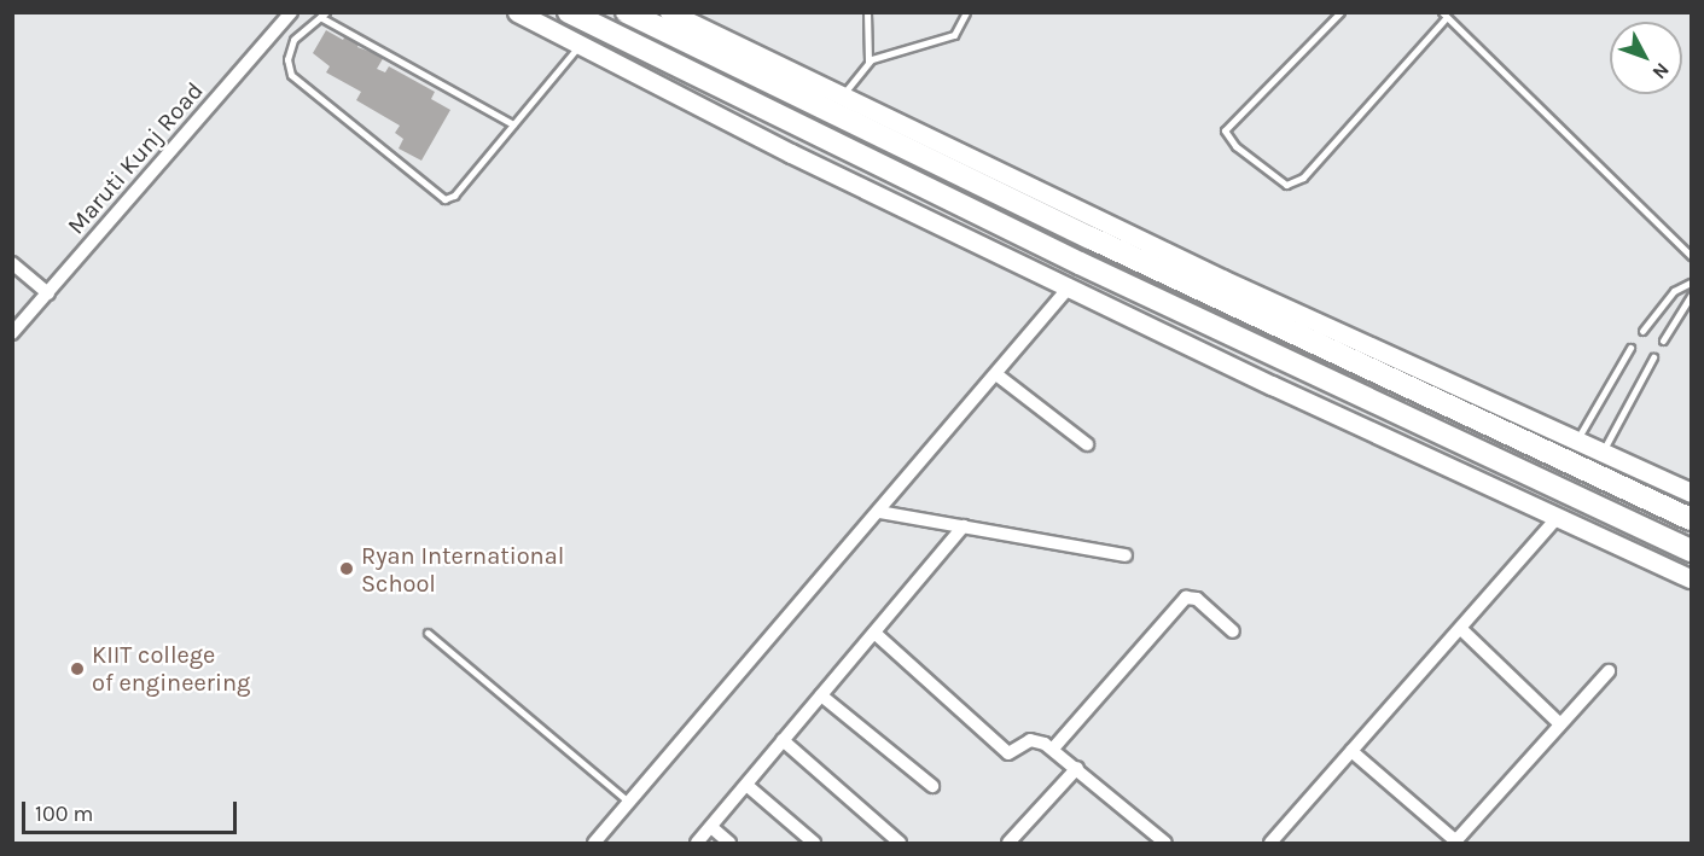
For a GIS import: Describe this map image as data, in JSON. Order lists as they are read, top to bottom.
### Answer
{
  "streets": {
    "street": ["Maruti Kunj Road"]
  },
  "places": ["Ryan International School", "KIIT college of engineering"],
  "scale_bar": "100 m",
  "north": "bottom right"
}
